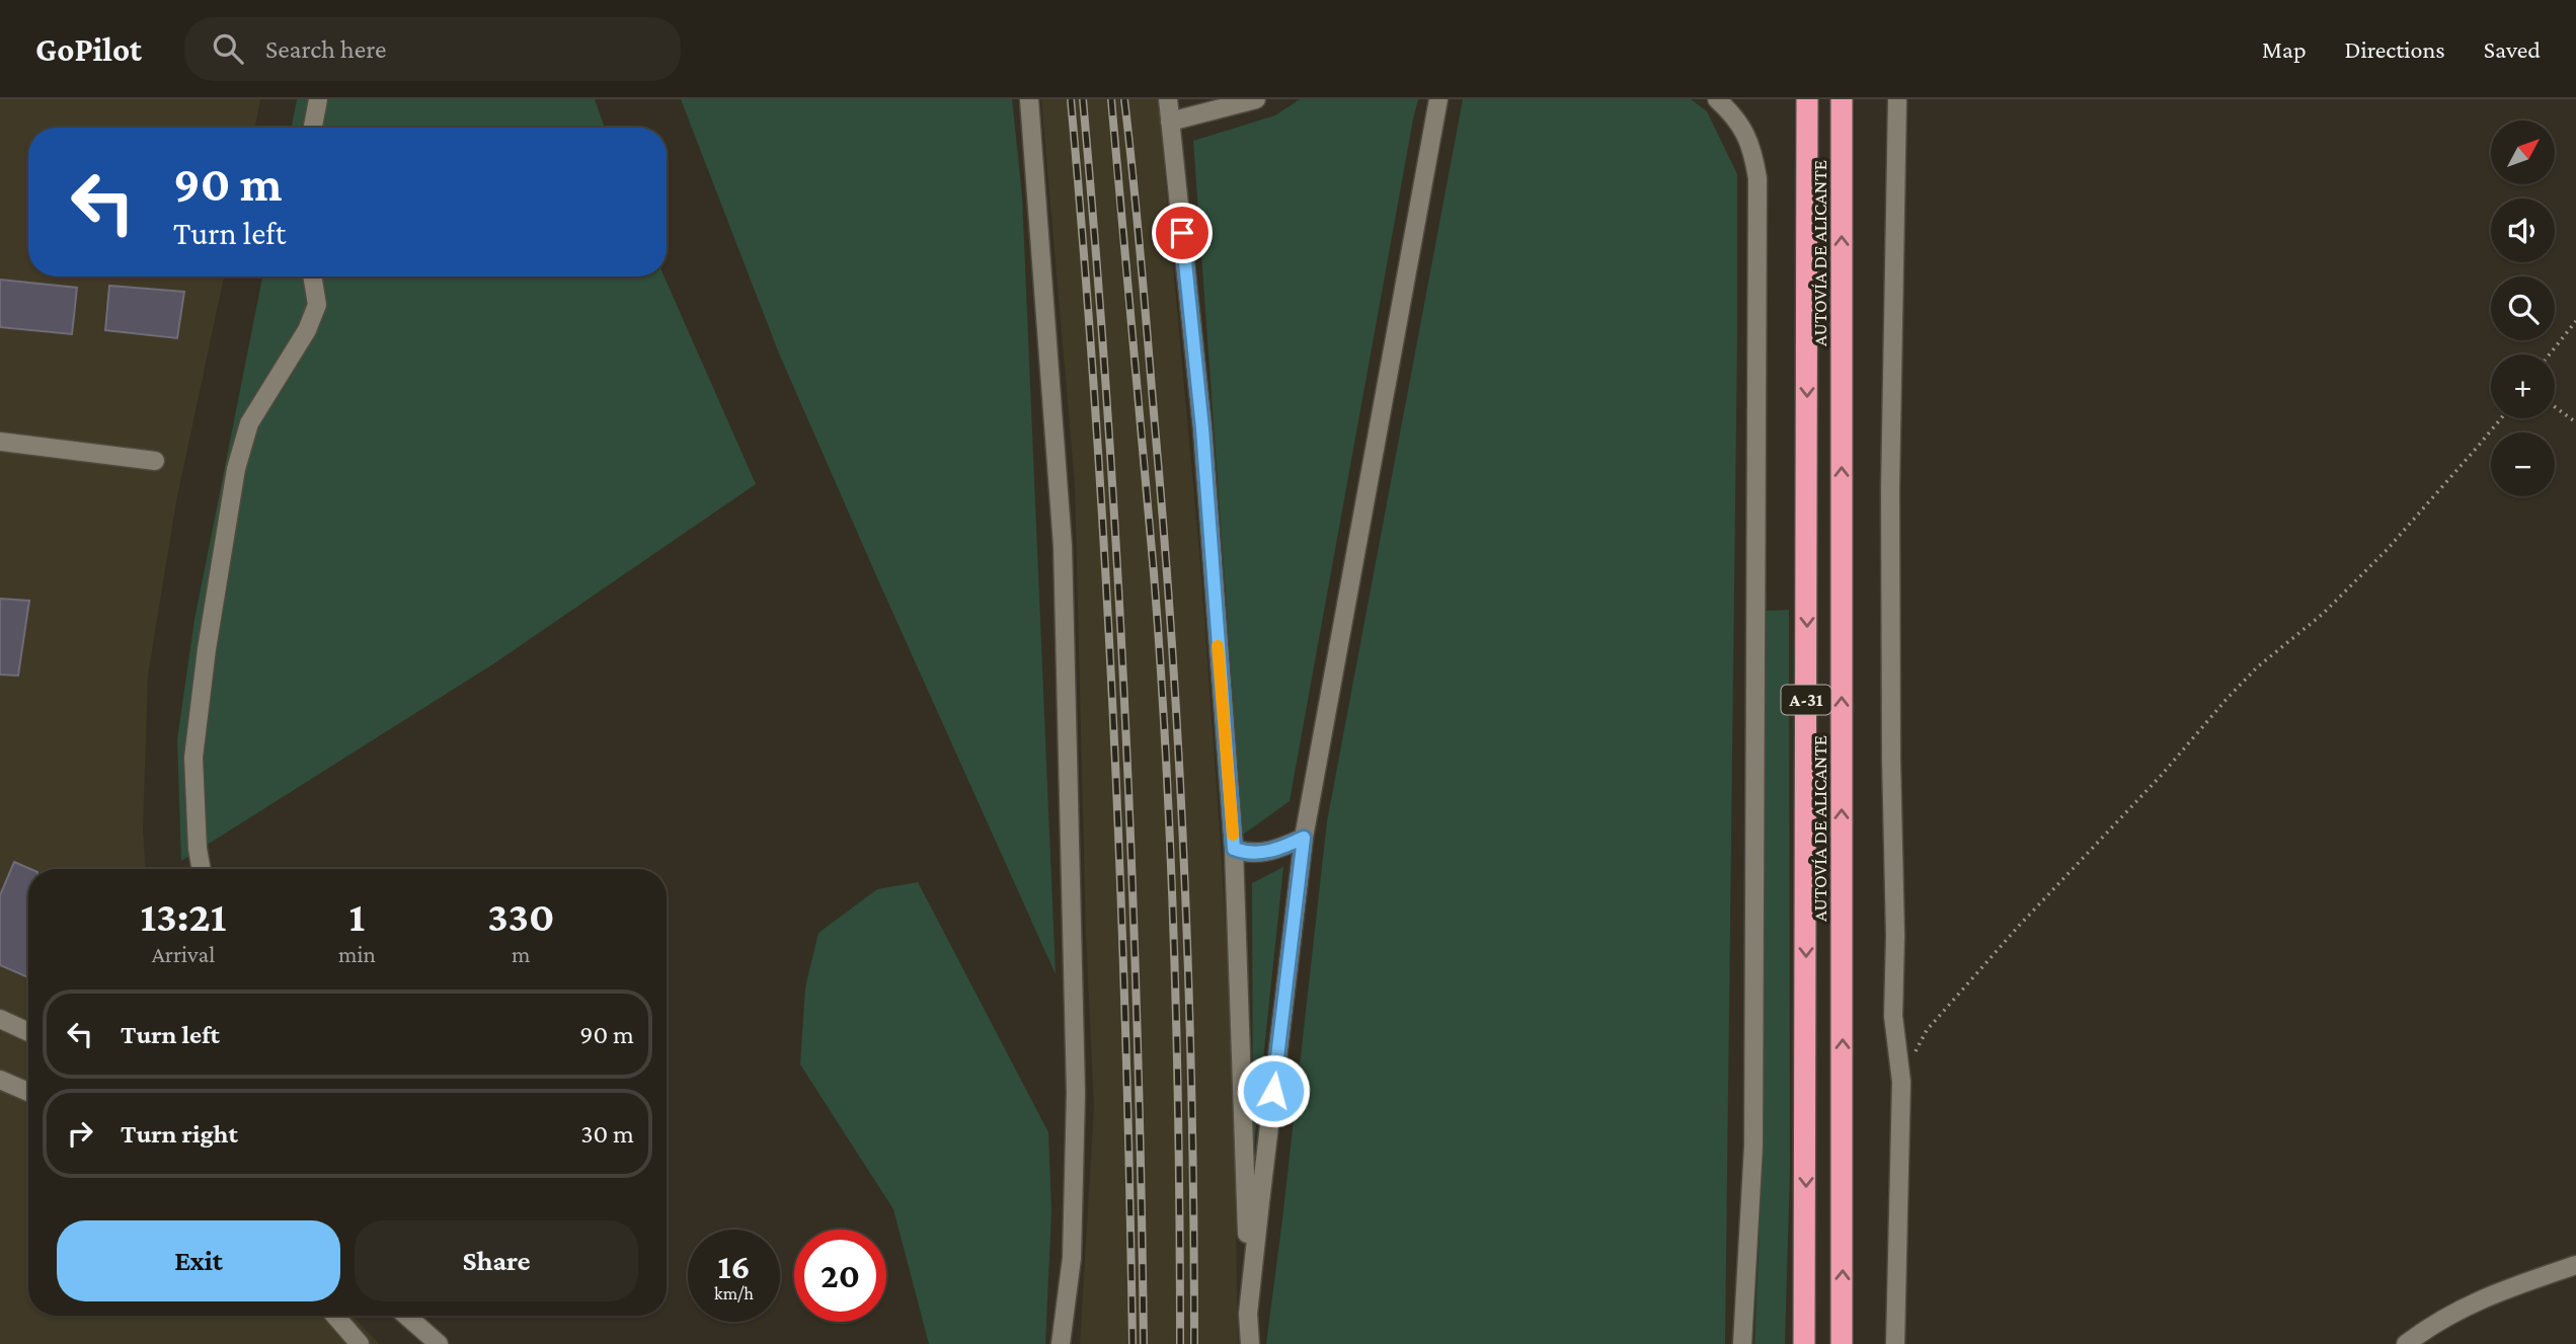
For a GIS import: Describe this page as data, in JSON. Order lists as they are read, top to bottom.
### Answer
{
  "streets": {
    "highway": ["AUTOVÍA DE ALICANTE", "A-31"]
  },
  "north": "top right",
  "page": {
    "header": "GoPilot",
    "search": "Search here",
    "nav": ["Map", "Directions", "Saved"],
    "map_buttons": ["+", "−"],
    "turn": ["90 m", "Turn left"],
    "eta": [
      "13:21",
      "Arrival",
      "1",
      "min",
      "330",
      "m"
    ],
    "list": [
      {
        "name": "Turn left",
        "value": "90 m"
      },
      {
        "name": "Turn right",
        "value": "30 m"
      }
    ],
    "buttons": ["Exit", "Share"],
    "speed": "16 km/h",
    "limit": "20"
  }
}
